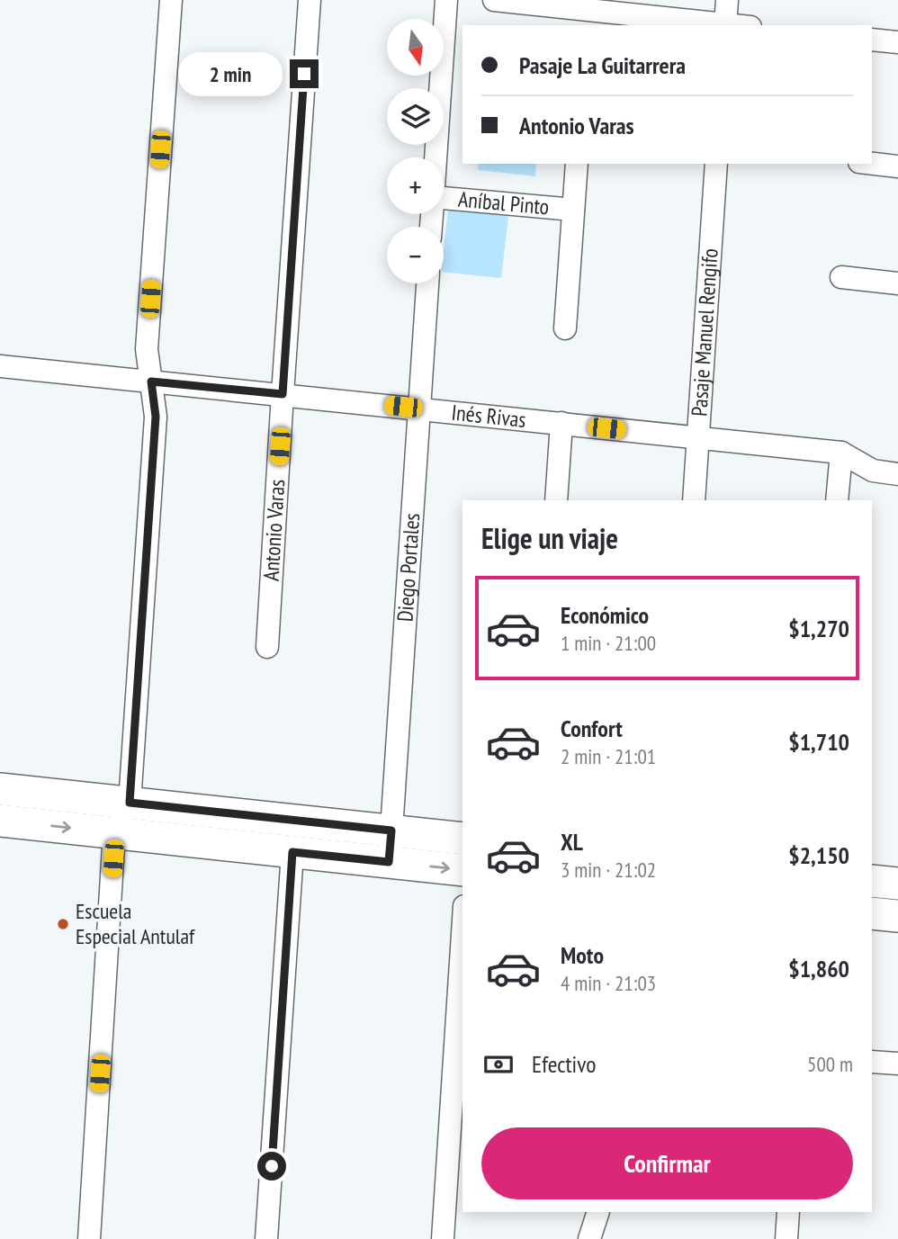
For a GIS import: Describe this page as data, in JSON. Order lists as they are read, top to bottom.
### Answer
{
  "streets": {
    "street": [
      "Aníbal Pinto",
      "Pasaje Manuel Rengifo",
      "Inés Rivas",
      "Antonio Varas",
      "Diego Portales"
    ]
  },
  "crossings": [
    ["Pasaje Manuel Rengifo", "Inés Rivas"],
    ["Inés Rivas", "Antonio Varas"],
    ["Inés Rivas", "Diego Portales"]
  ],
  "places": ["Escuela Especial Antulaf"],
  "north": "bottom",
  "page": {
    "map_buttons": ["+", "−"],
    "banner": ["Pasaje La Guitarrera", "Antonio Varas"],
    "bubble": "2 min",
    "heading": "Elige un viaje",
    "list": [
      {
        "name": "Económico",
        "note": "1 min · 21:00",
        "value": "$1,270"
      },
      {
        "name": "Confort",
        "note": "2 min · 21:01",
        "value": "$1,710"
      },
      {
        "name": "XL",
        "note": "3 min · 21:02",
        "value": "$2,150"
      },
      {
        "name": "Moto",
        "note": "4 min · 21:03",
        "value": "$1,860"
      }
    ],
    "pay": ["Efectivo", "500 m"],
    "buttons": "Confirmar"
  }
}
